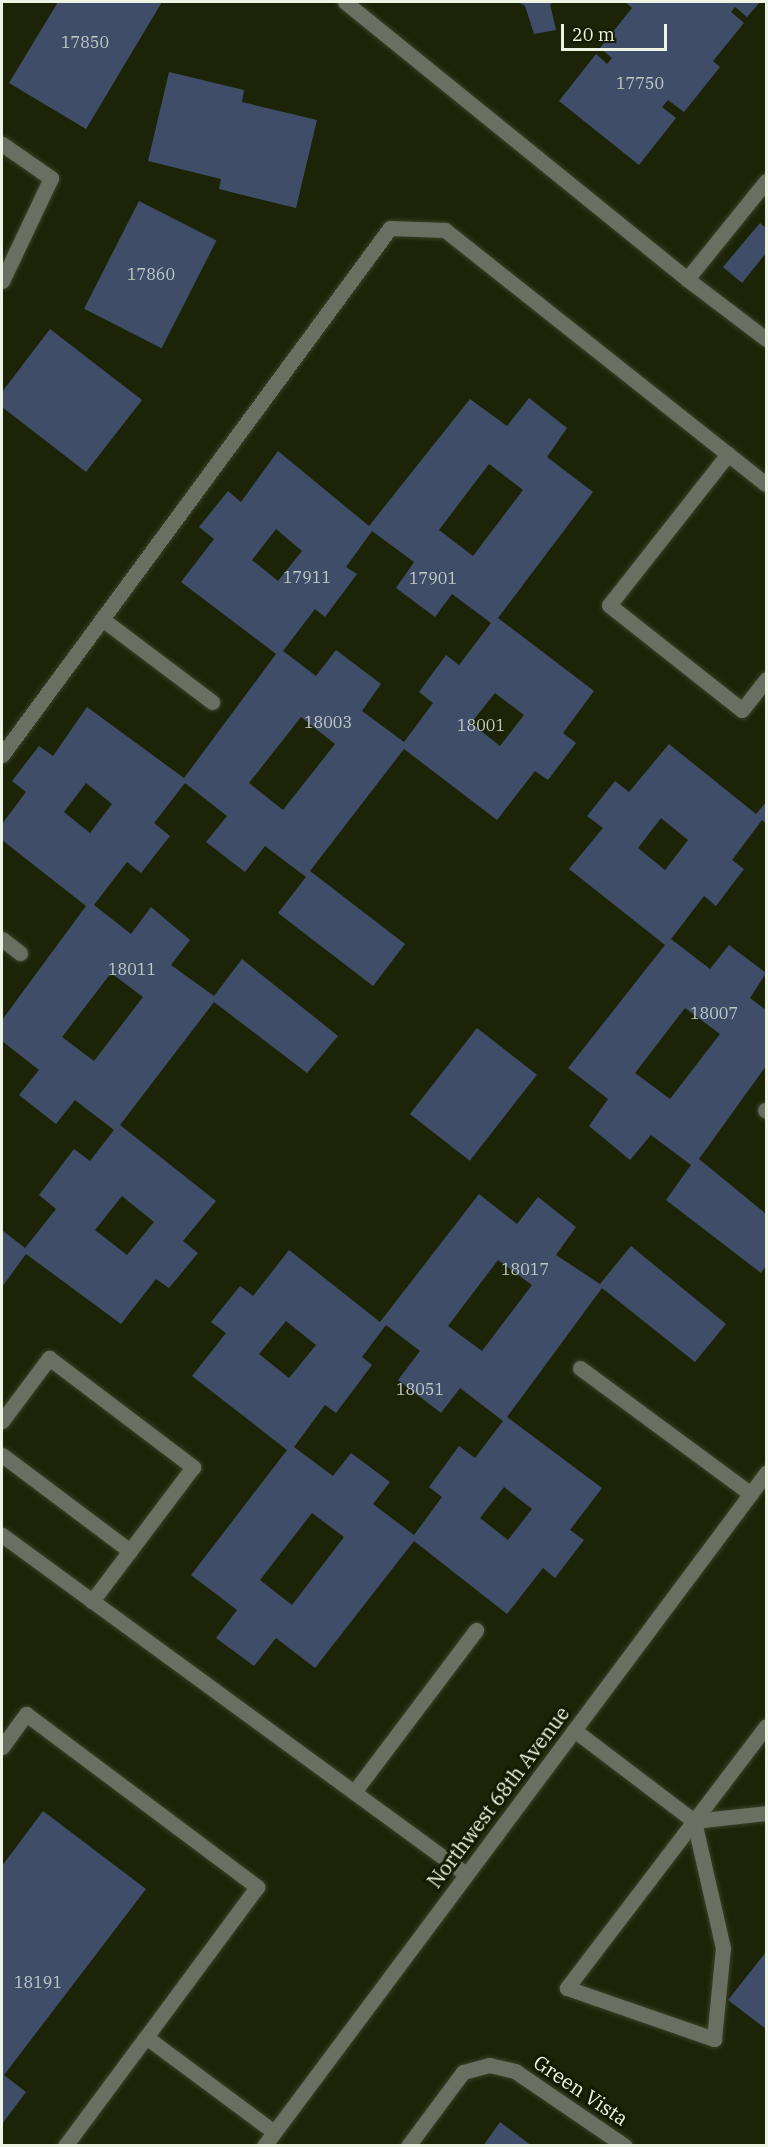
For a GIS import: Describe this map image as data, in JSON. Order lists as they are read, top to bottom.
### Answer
{
  "streets": {
    "street": ["Northwest 68th Avenue", "Green Vista"]
  },
  "house_numbers": [
    "17850",
    "17750",
    "17860",
    "17911",
    "17901",
    "18003",
    "18001",
    "18011",
    "18007",
    "18017",
    "18051",
    "18191"
  ],
  "scale_bar": "20 m"
}
